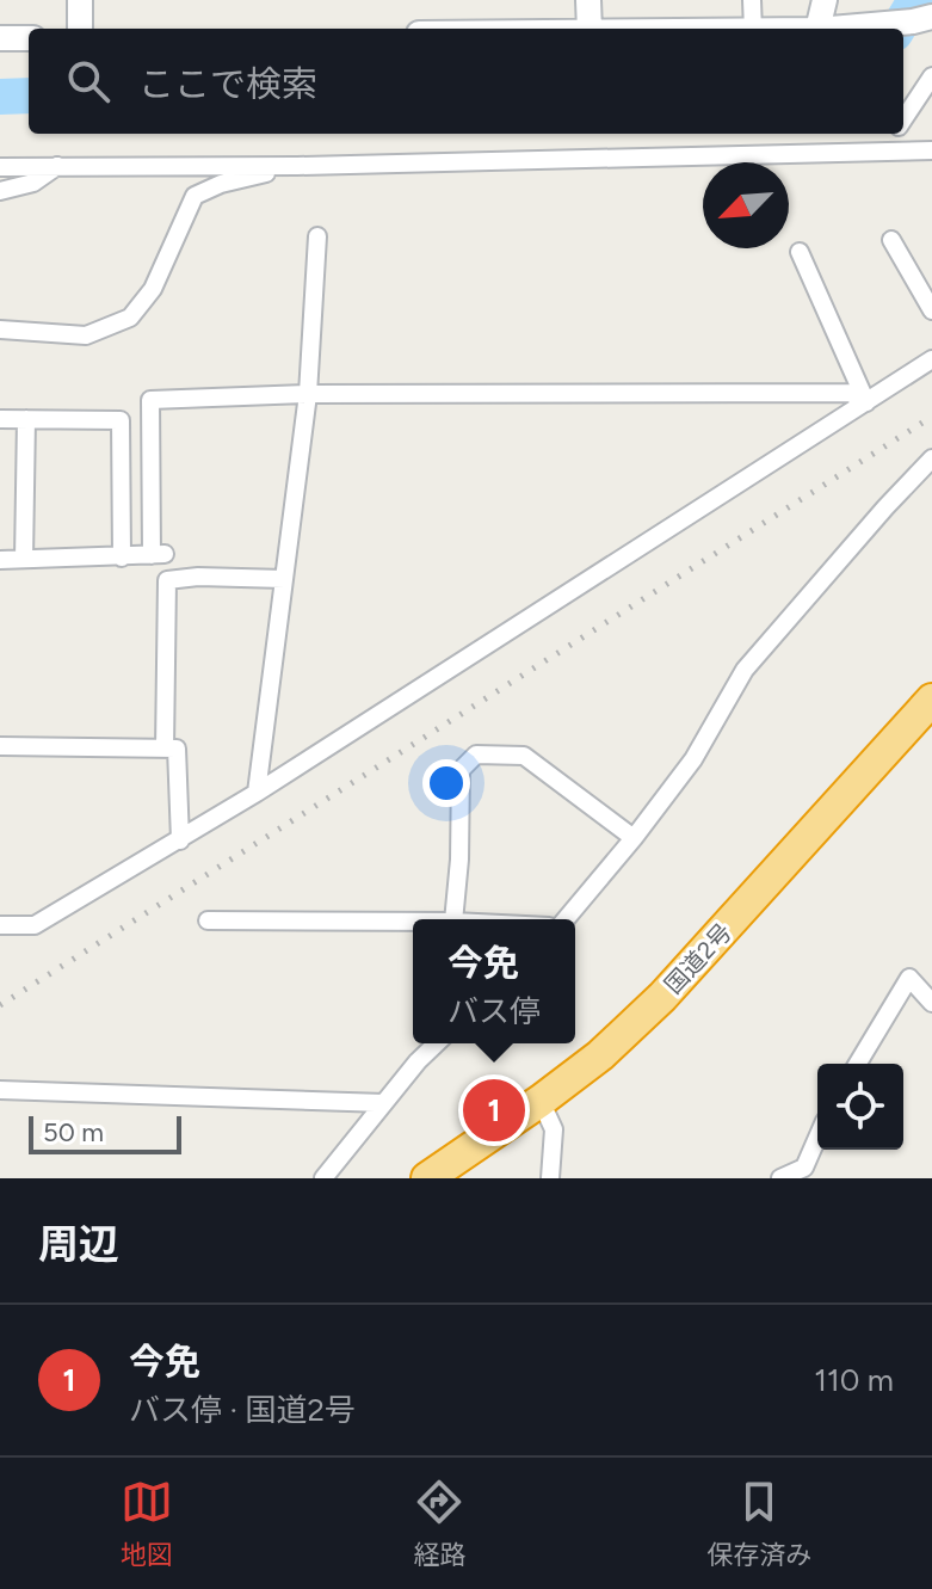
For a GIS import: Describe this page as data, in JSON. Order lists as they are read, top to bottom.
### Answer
{
  "streets": {
    "highway": ["国道2号"]
  },
  "scale_bar": "50 m",
  "north": "bottom left",
  "page": {
    "search": "ここで検索",
    "popup": ["今免", "バス停"],
    "pins": "1",
    "scale": "50 m",
    "heading": "周辺",
    "list": [
      {
        "mark": "1",
        "name": "今免",
        "note": "バス停 · 国道2号",
        "value": "110 m"
      }
    ],
    "nav": ["地図", "経路", "保存済み"]
  }
}
